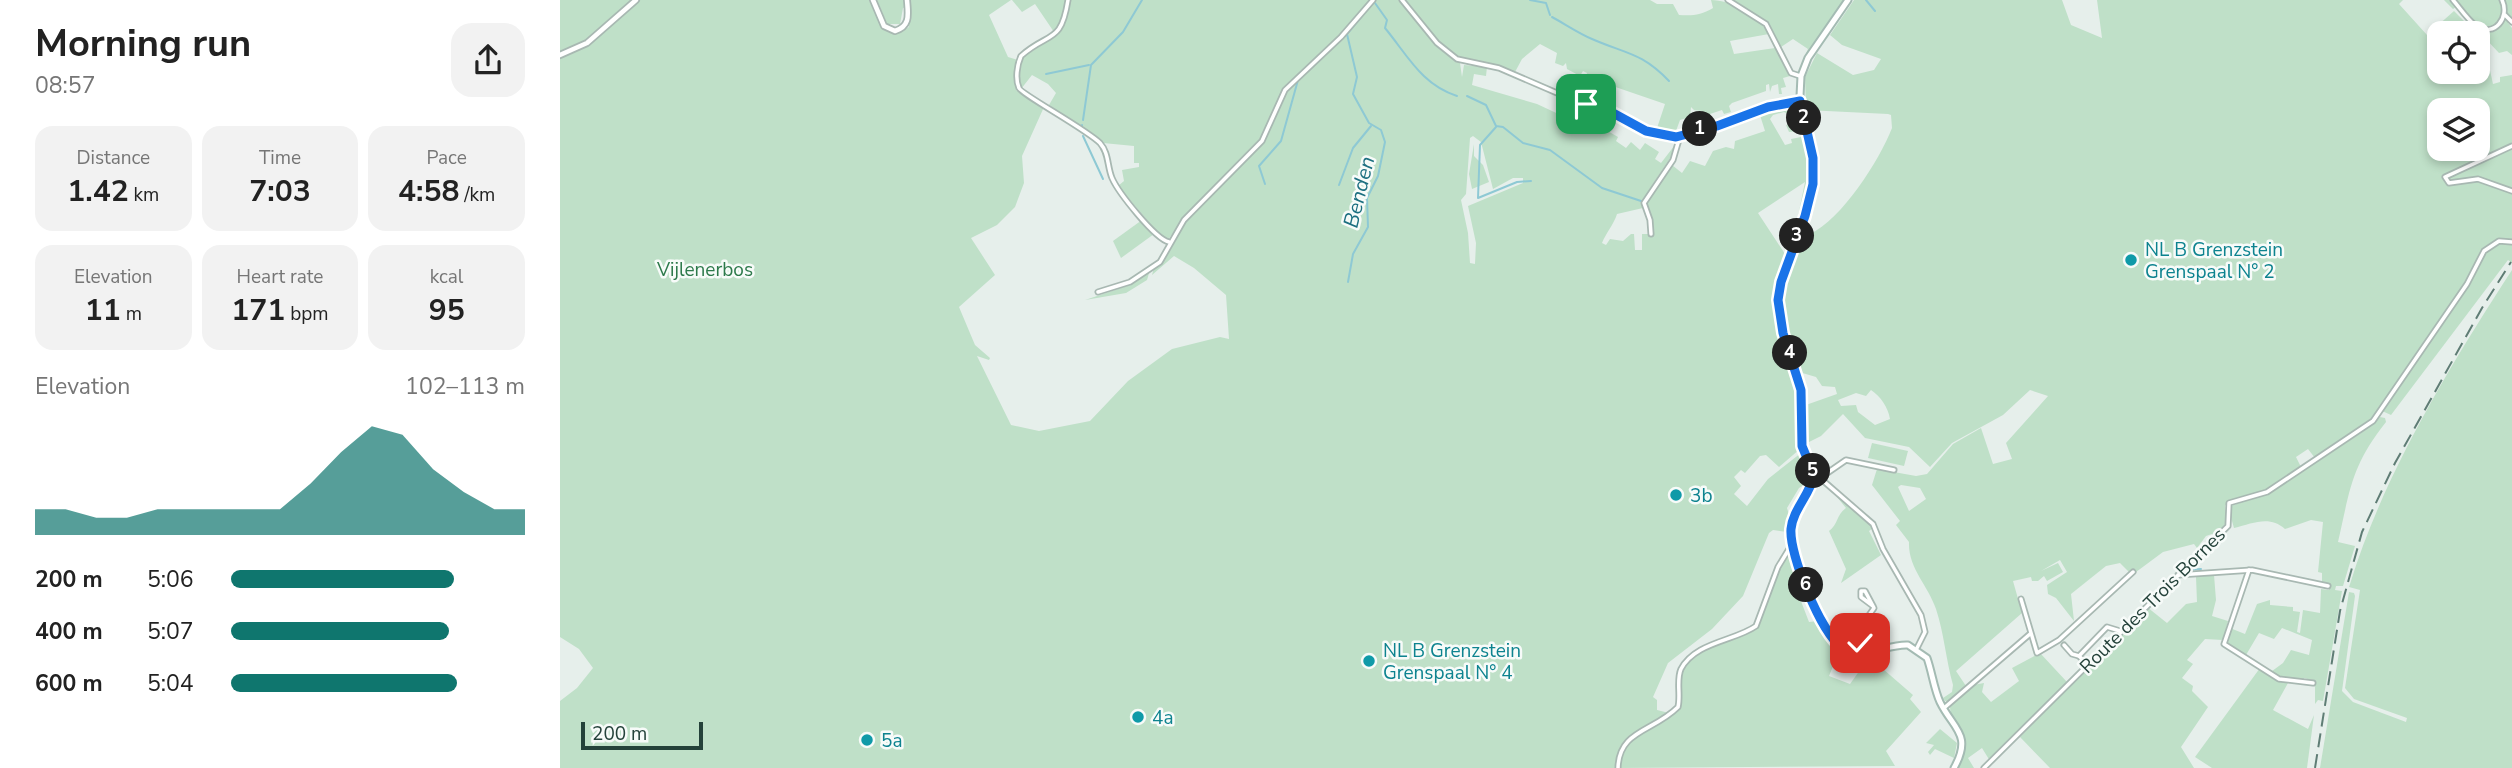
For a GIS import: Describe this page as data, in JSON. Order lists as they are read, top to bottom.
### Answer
{
  "streets": {
    "street": ["Route des Trois Bornes"]
  },
  "water": ["Benden"],
  "parks": ["Vijlenerbos"],
  "places": [
    "NL B Grenzstein Grenspaal N° 2",
    "3b",
    "NL B Grenzstein Grenspaal N° 4",
    "4a",
    "5a"
  ],
  "scale_bar": "200 m",
  "page": {
    "heading": ["Morning run", "08:57"],
    "pins": [
      "2",
      "1",
      "3",
      "4",
      "5",
      "6"
    ],
    "stats": [
      ["Distance", "1.42 km"],
      ["Time", "7:03"],
      ["Pace", "4:58 /km"],
      ["Elevation", "11 m"],
      ["Heart rate", "171 bpm"],
      ["kcal", "95"]
    ],
    "chart": ["Elevation", "102–113 m"],
    "list": [
      {
        "name": "200 m",
        "note": "5:06"
      },
      {
        "name": "400 m",
        "note": "5:07"
      },
      {
        "name": "600 m",
        "note": "5:04"
      }
    ],
    "scale": "200 m"
  }
}
